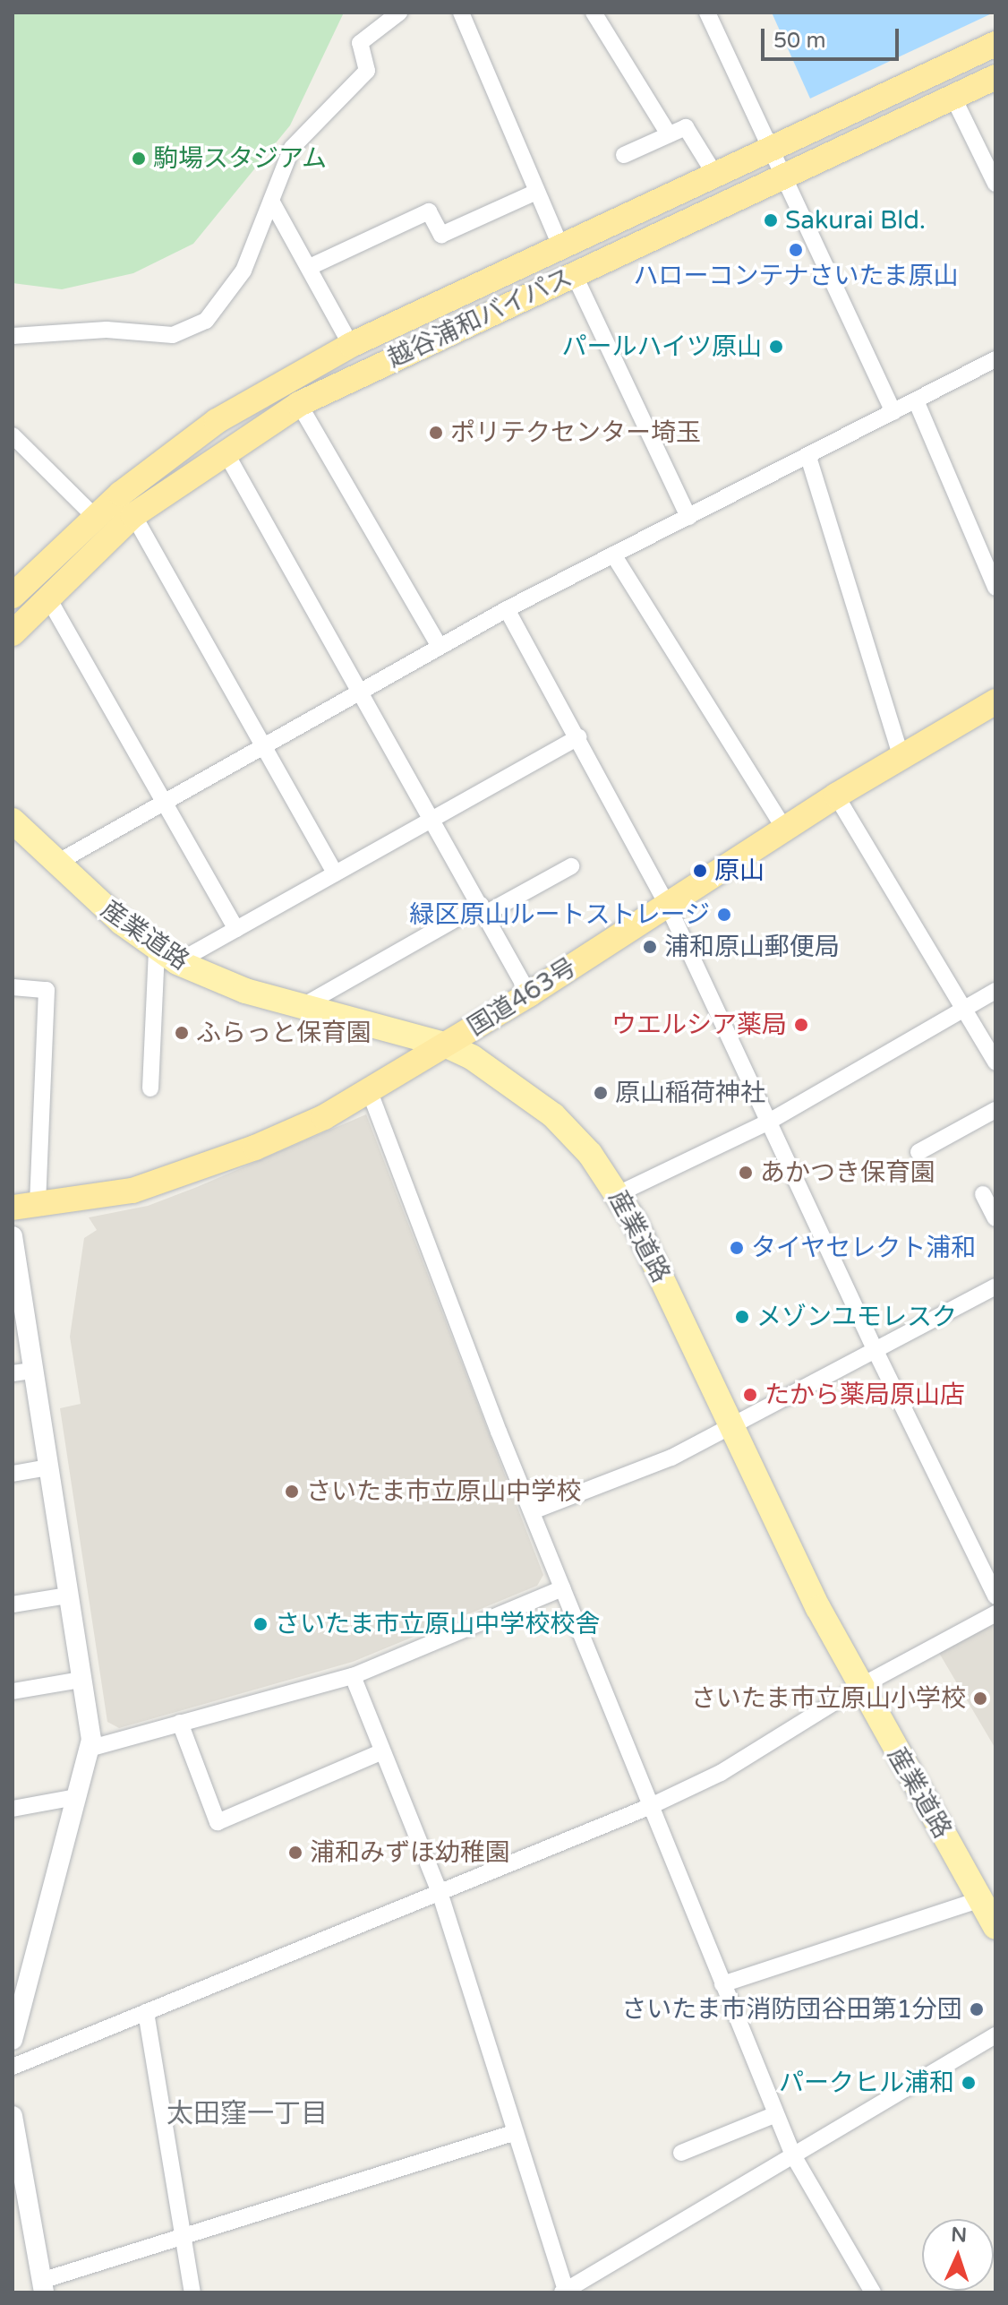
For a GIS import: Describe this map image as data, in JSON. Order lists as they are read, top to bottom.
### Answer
{
  "streets": {
    "highway": ["越谷浦和バイパス", "国道463号"],
    "main road": ["産業道路"]
  },
  "crossings": [
    ["産業道路", "国道463号"]
  ],
  "districts": ["太田窪一丁目"],
  "places": [
    "駒場スタジアム",
    "Sakurai Bld.",
    "ハローコンテナさいたま原山",
    "パールハイツ原山",
    "ポリテクセンター埼玉",
    "原山",
    "緑区原山ルートストレージ",
    "浦和原山郵便局",
    "ウエルシア薬局",
    "ふらっと保育園",
    "原山稲荷神社",
    "あかつき保育園",
    "タイヤセレクト浦和",
    "メゾンユモレスク",
    "たから薬局原山店",
    "さいたま市立原山中学校",
    "さいたま市立原山中学校校舎",
    "さいたま市立原山小学校",
    "浦和みずほ幼稚園",
    "さいたま市消防団谷田第1分団",
    "パークヒル浦和"
  ],
  "scale_bar": "50 m",
  "north": "top"
}
